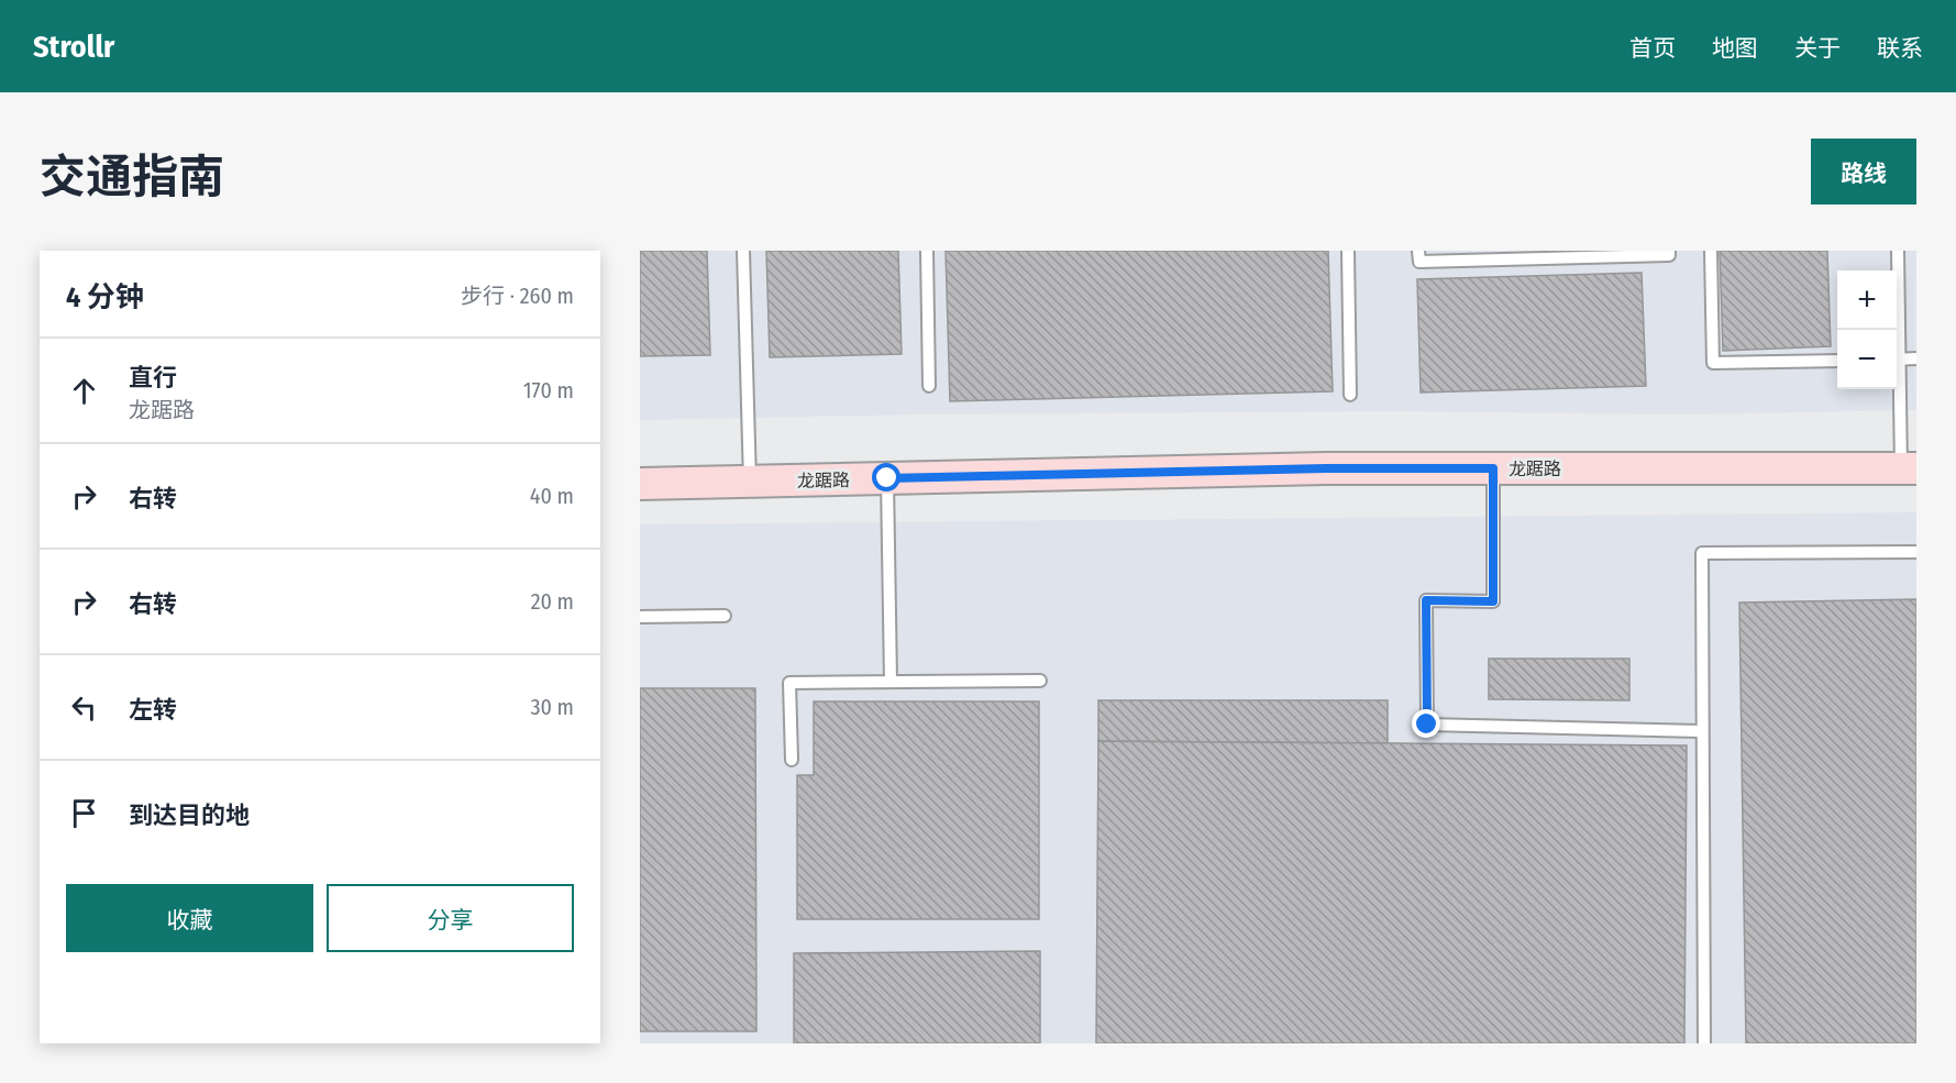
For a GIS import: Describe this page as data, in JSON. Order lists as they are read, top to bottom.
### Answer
{
  "streets": {
    "street": ["龙踞路"]
  },
  "page": {
    "header": "Strollr",
    "nav": [
      "首页",
      "地图",
      "关于",
      "联系"
    ],
    "title": "交通指南",
    "buttons": [
      "路线",
      ["收藏", "分享"]
    ],
    "heading": ["4 分钟", "步行 · 260 m"],
    "map_buttons": ["+", "−"],
    "list": [
      ["直行", "龙踞路", "170 m"],
      ["右转", "40 m"],
      ["右转", "20 m"],
      ["左转", "30 m"],
      "到达目的地"
    ]
  }
}
